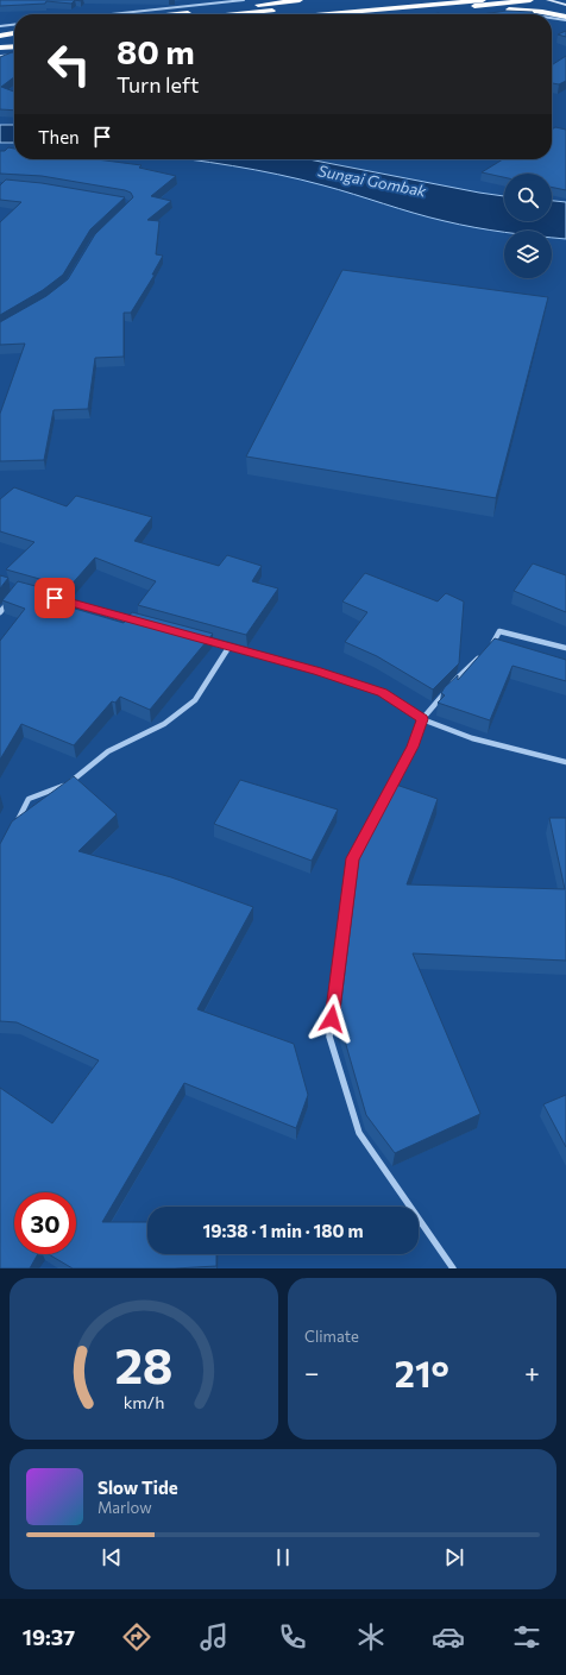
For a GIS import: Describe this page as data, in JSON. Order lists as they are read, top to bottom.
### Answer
{
  "water": ["Sungai Gombak"],
  "page": {
    "turn": ["80 m", "Turn left"],
    "then": "Then",
    "limit": "30",
    "trip": "19:38 · 1 min · 180 m",
    "tile": "Climate",
    "heat": ["−", "21°", "+"],
    "song": ["Slow Tide", "Marlow"],
    "tabs": "19:37",
    "gauge": ["28", "km/h"]
  }
}
